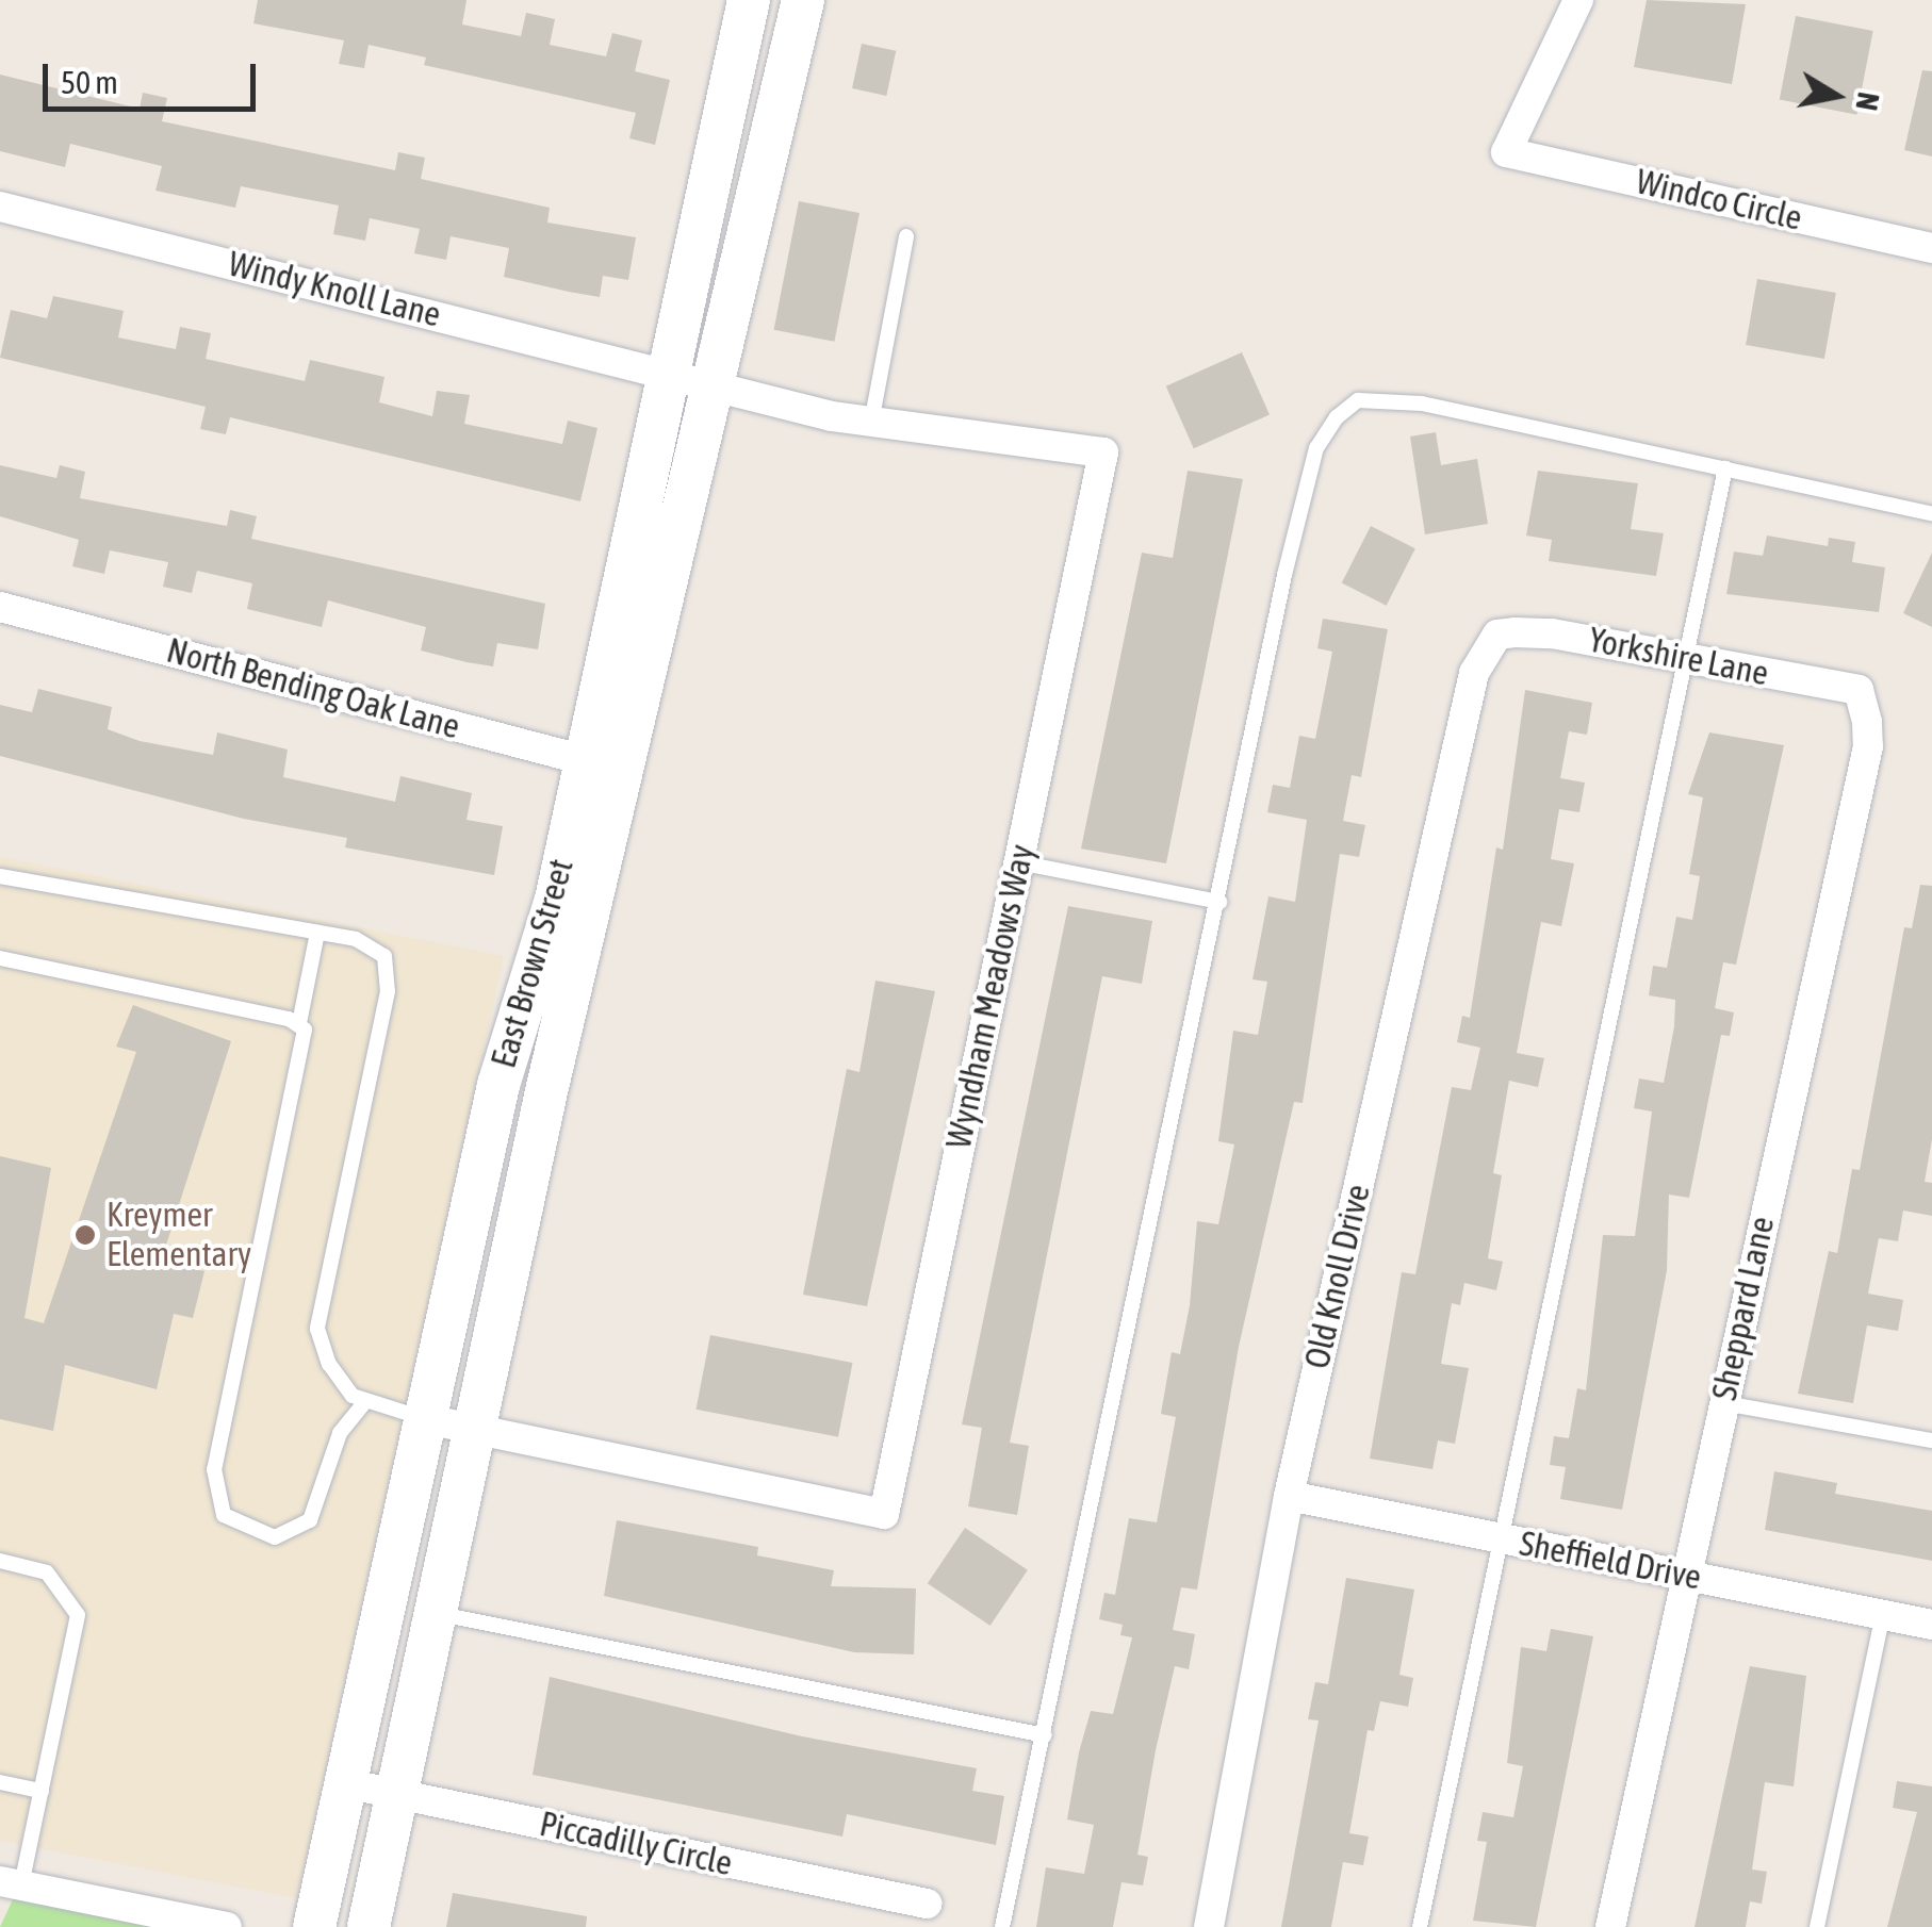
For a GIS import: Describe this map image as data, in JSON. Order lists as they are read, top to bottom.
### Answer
{
  "streets": {
    "main road": ["East Brown Street"],
    "street": [
      "Windco Circle",
      "Windy Knoll Lane",
      "Yorkshire Lane",
      "North Bending Oak Lane",
      "Wyndham Meadows Way",
      "Old Knoll Drive",
      "Sheppard Lane",
      "Sheffield Drive",
      "Piccadilly Circle"
    ]
  },
  "crossings": [
    ["Windy Knoll Lane", "East Brown Street"],
    ["Windy Knoll Lane", "Wyndham Meadows Way"],
    ["Yorkshire Lane", "Old Knoll Drive"],
    ["Yorkshire Lane", "Sheppard Lane"],
    ["North Bending Oak Lane", "East Brown Street"],
    ["East Brown Street", "Wyndham Meadows Way"],
    ["East Brown Street", "Piccadilly Circle"],
    ["Old Knoll Drive", "Sheffield Drive"],
    ["Sheppard Lane", "Sheffield Drive"]
  ],
  "places": ["Kreymer Elementary"],
  "scale_bar": "50 m",
  "north": "right"
}
